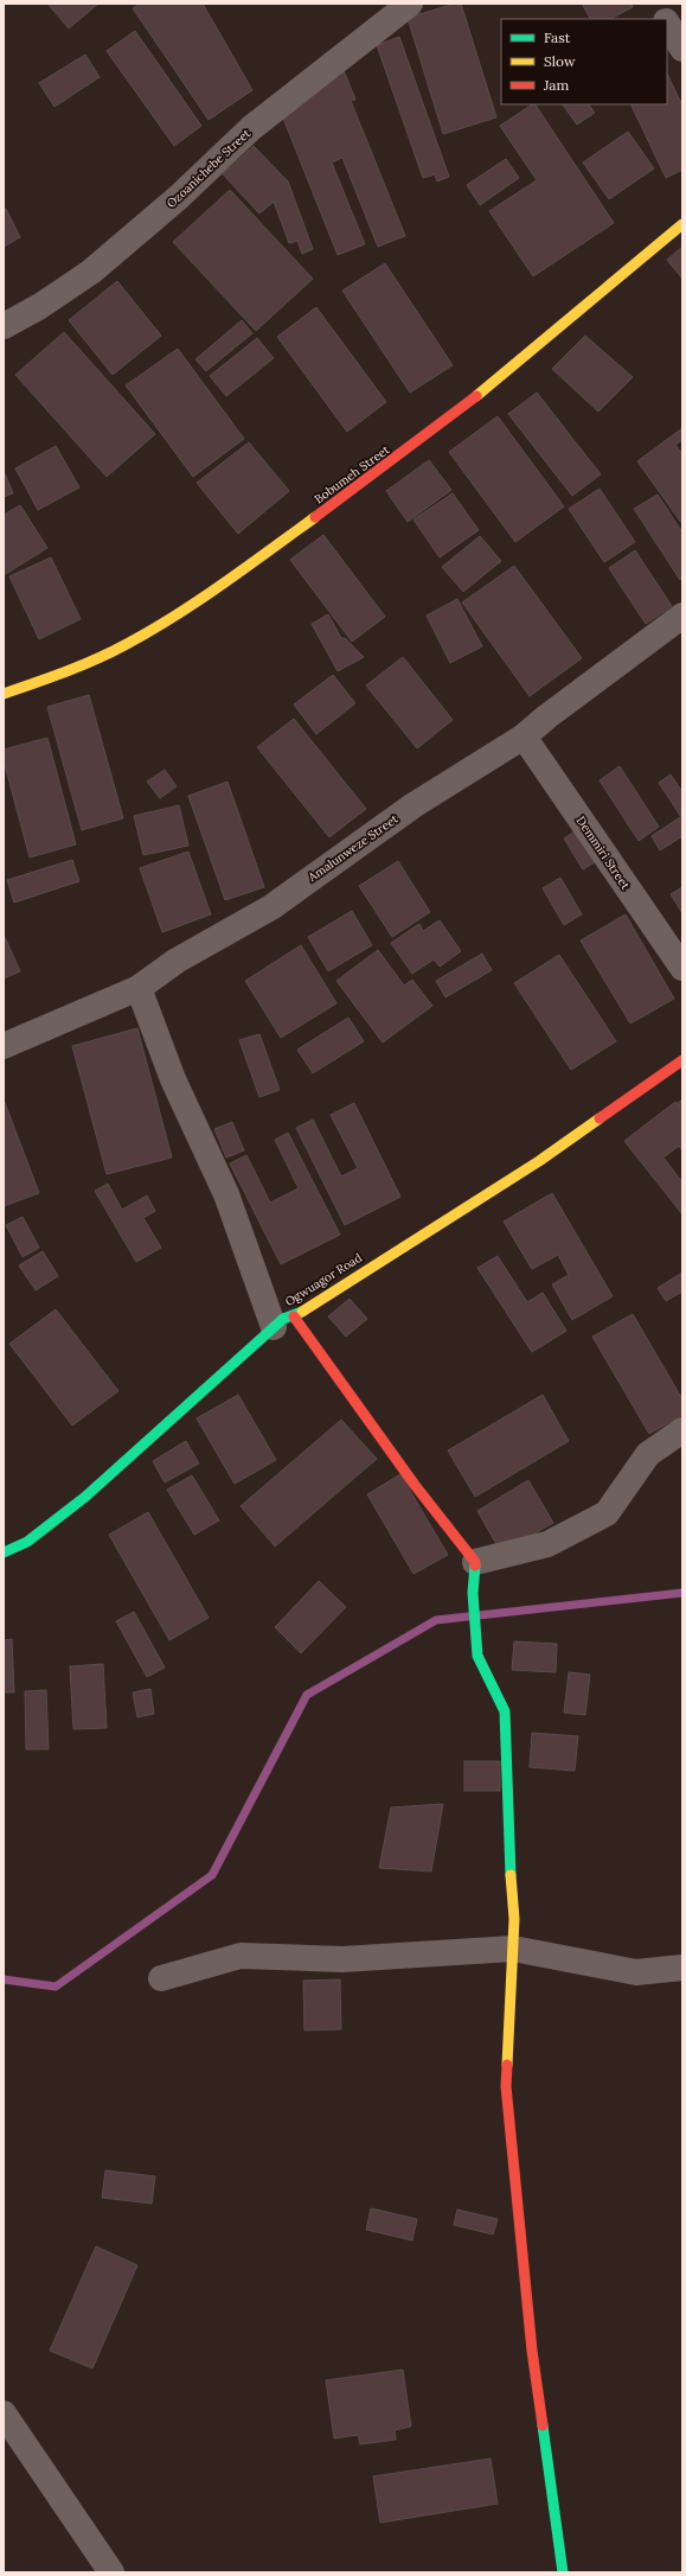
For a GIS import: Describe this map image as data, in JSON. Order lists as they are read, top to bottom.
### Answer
{
  "streets": {
    "street": [
      "Ozoanichebe Street",
      "Bobumeh Street",
      "Amalunweze Street",
      "Demmiri Street",
      "Ogwuagor Road"
    ]
  },
  "crossings": [
    ["Amalunweze Street", "Demmiri Street"]
  ],
  "legend": ["Fast", "Slow", "Jam"]
}
